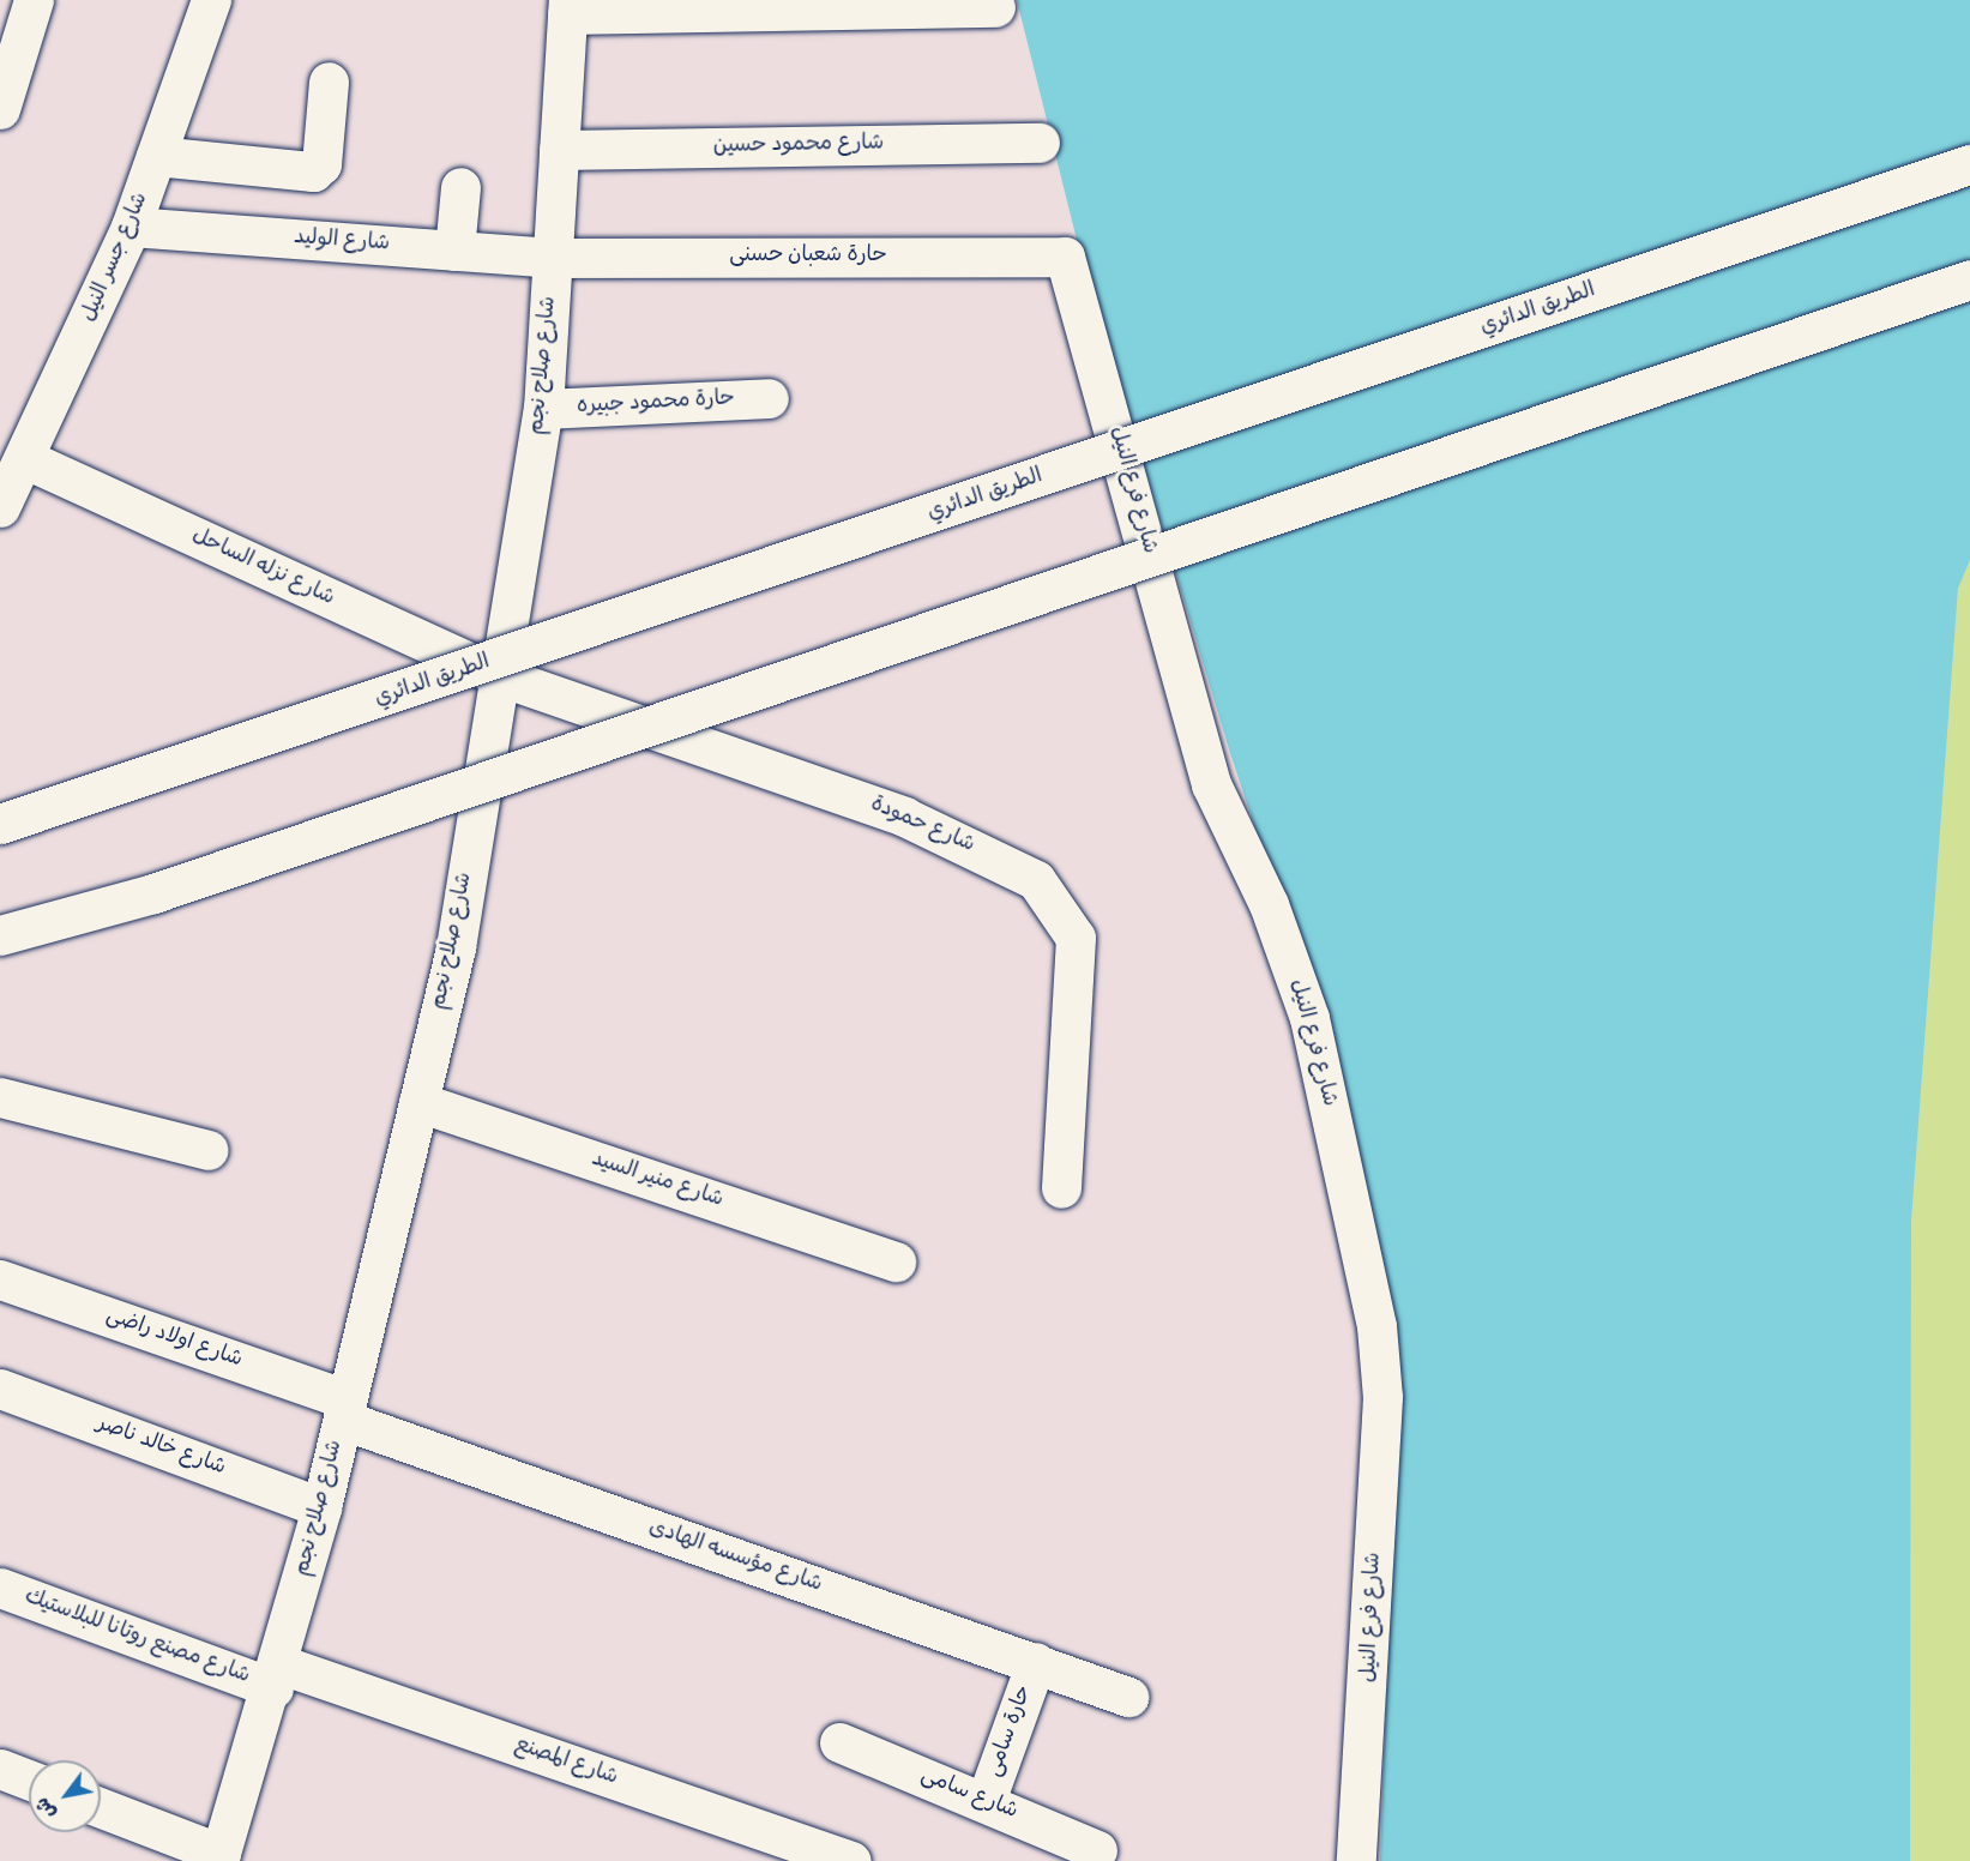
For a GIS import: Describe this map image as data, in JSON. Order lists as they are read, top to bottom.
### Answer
{
  "streets": {
    "main road": [
      "شارع محمود حسين",
      "شارع الوليد",
      "حارة شعبان حسنى",
      "شارع جسر النيل",
      "الطريق الدائري",
      "شارع صلاح نجم",
      "حارة محمود جبيره",
      "شارع فرع النيل",
      "شارع نزله الساحل",
      "شارع حمودة",
      "شارع منير السيد",
      "شارع اولاد راضى",
      "شارع خالد ناصر",
      "شارع مؤسسه الهادى",
      "شارع مصنع روتانا للبلاستيك",
      "حارة سامى",
      "شارع المصنع",
      "شارع سامى"
    ]
  },
  "crossings": [
    ["شارع محمود حسين", "شارع صلاح نجم"],
    ["شارع الوليد", "حارة شعبان حسنى"],
    ["شارع الوليد", "شارع جسر النيل"],
    ["شارع الوليد", "شارع صلاح نجم"],
    ["حارة شعبان حسنى", "شارع صلاح نجم"],
    ["حارة شعبان حسنى", "شارع فرع النيل"],
    ["شارع جسر النيل", "شارع نزله الساحل"],
    ["شارع صلاح نجم", "حارة محمود جبيره"],
    ["شارع صلاح نجم", "شارع نزله الساحل"],
    ["شارع صلاح نجم", "شارع حمودة"],
    ["شارع صلاح نجم", "شارع منير السيد"],
    ["شارع صلاح نجم", "شارع اولاد راضى"],
    ["شارع صلاح نجم", "شارع خالد ناصر"],
    ["شارع صلاح نجم", "شارع مؤسسه الهادى"],
    ["شارع صلاح نجم", "شارع مصنع روتانا للبلاستيك"],
    ["شارع صلاح نجم", "شارع المصنع"],
    ["شارع نزله الساحل", "شارع حمودة"],
    ["شارع اولاد راضى", "شارع مؤسسه الهادى"],
    ["شارع مؤسسه الهادى", "حارة سامى"],
    ["شارع مصنع روتانا للبلاستيك", "شارع المصنع"],
    ["حارة سامى", "شارع سامى"]
  ],
  "north": "bottom left"
}
